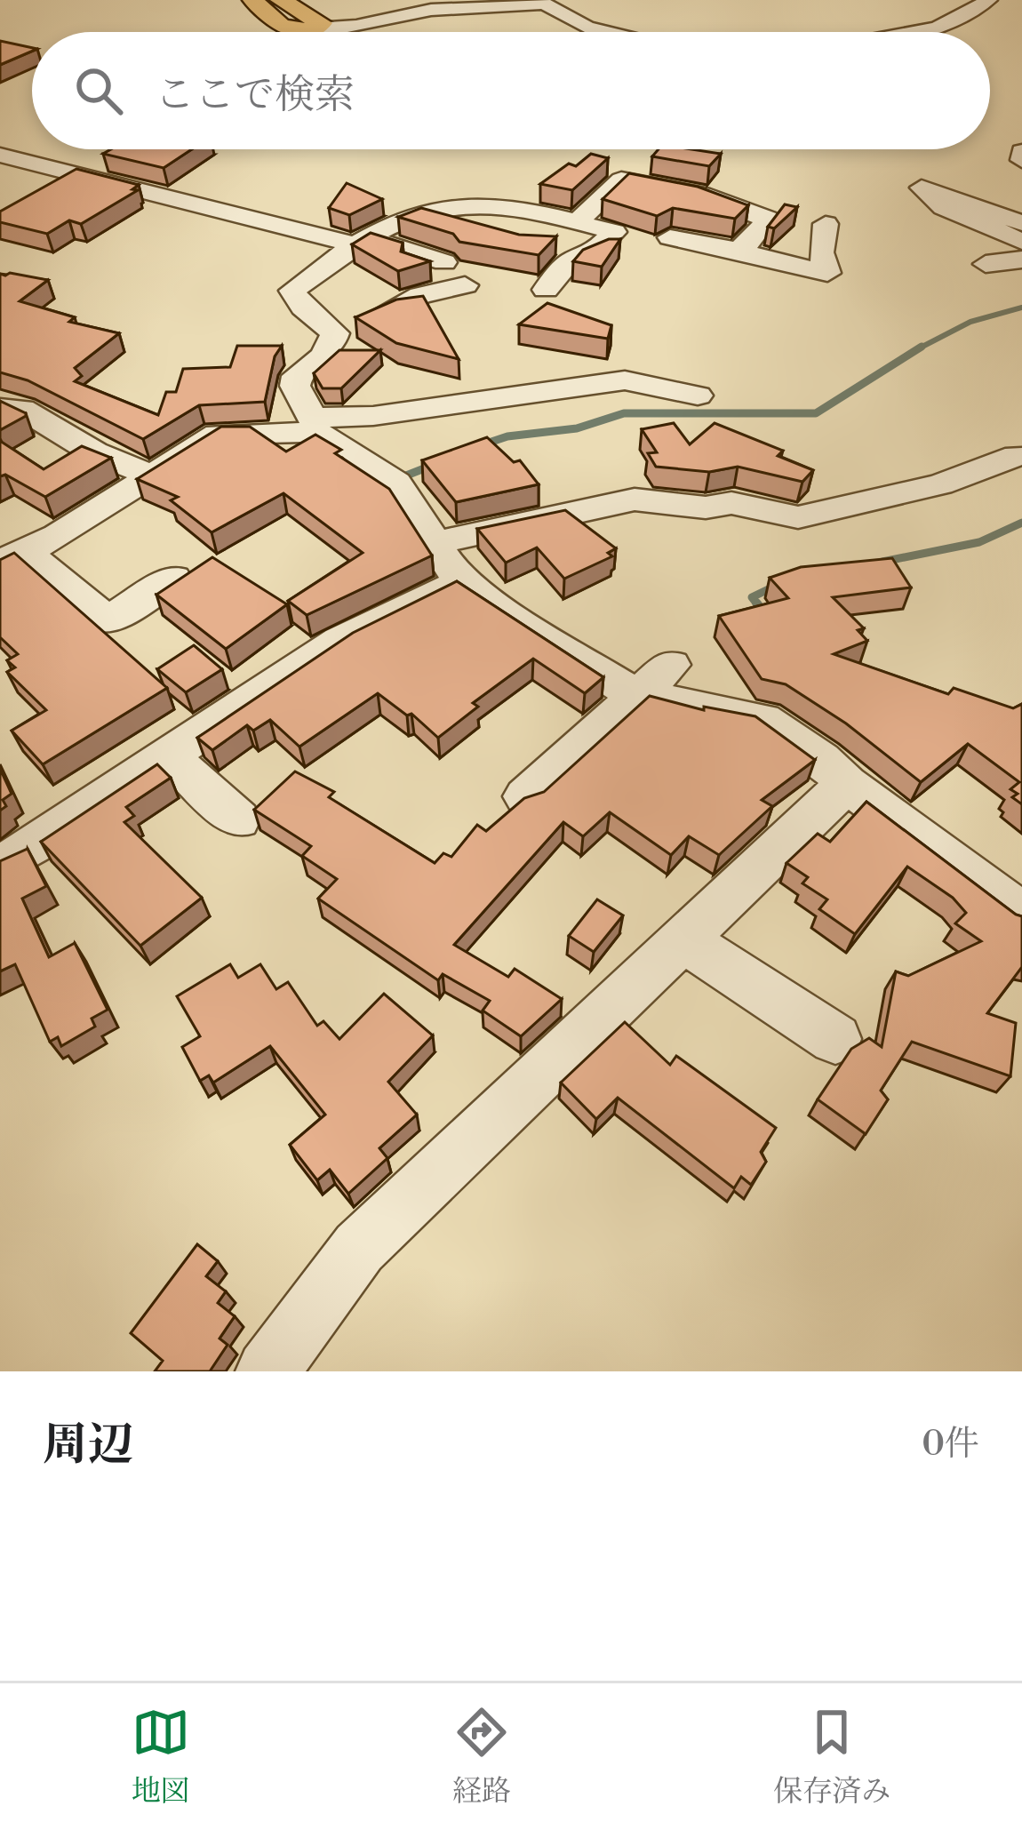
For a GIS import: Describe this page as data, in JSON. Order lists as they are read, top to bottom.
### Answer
{
  "page": {
    "search": "ここで検索",
    "heading": ["周辺", "0件"],
    "nav": ["地図", "経路", "保存済み"]
  }
}
